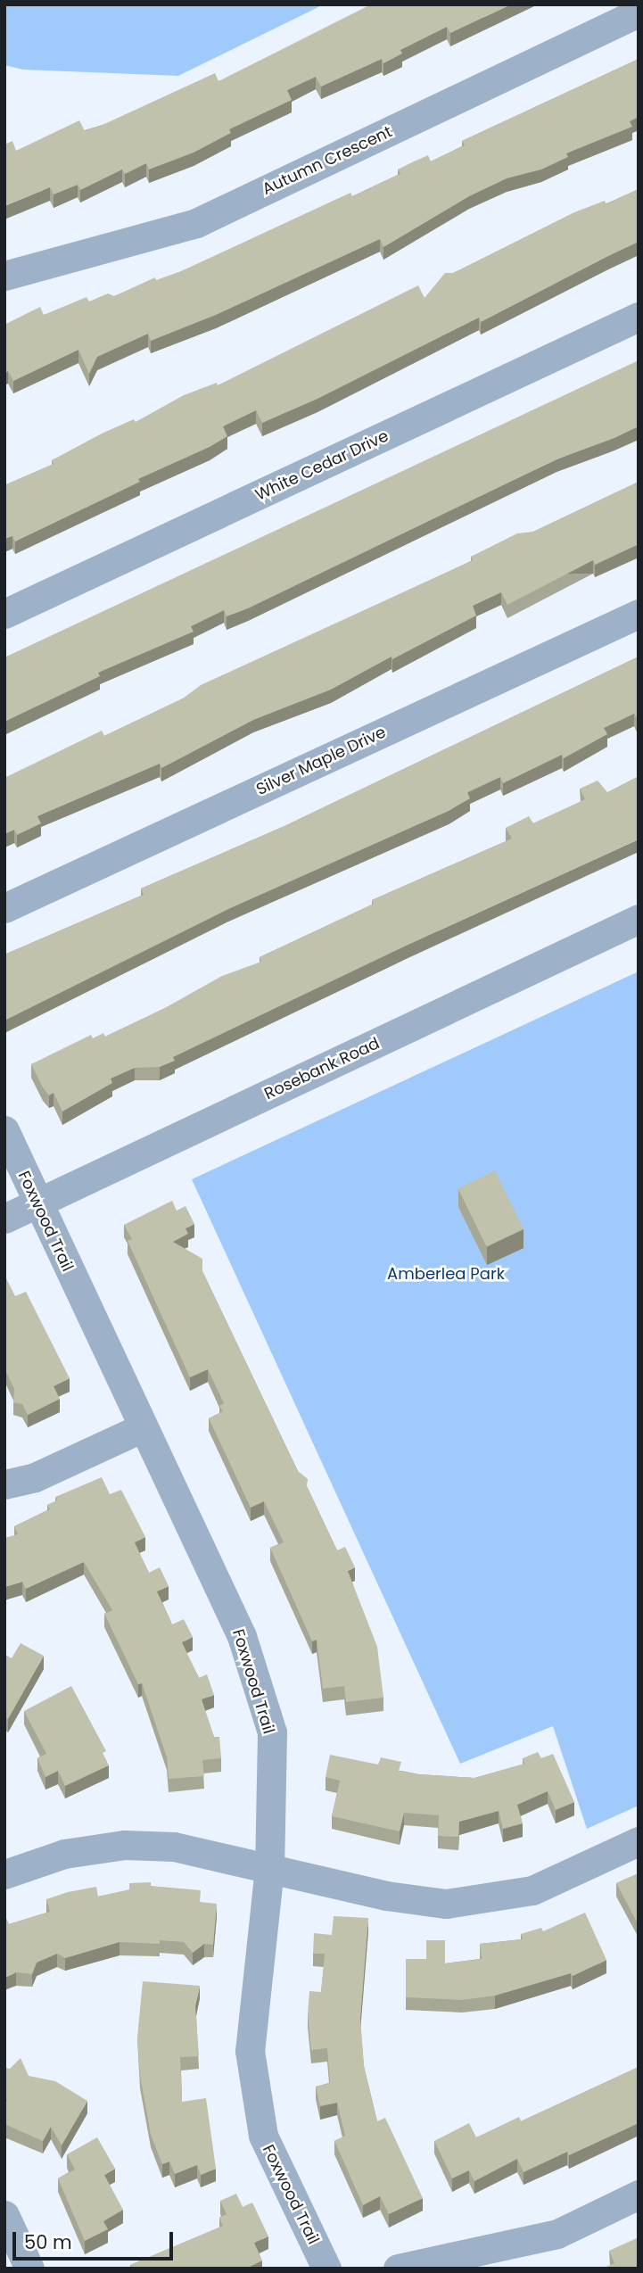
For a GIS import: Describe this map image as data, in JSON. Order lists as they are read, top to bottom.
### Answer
{
  "streets": {
    "street": [
      "Autumn Crescent",
      "White Cedar Drive",
      "Silver Maple Drive",
      "Rosebank Road",
      "Foxwood Trail"
    ]
  },
  "crossings": [
    ["Rosebank Road", "Foxwood Trail"]
  ],
  "parks": ["Amberlea Park"],
  "scale_bar": "50 m"
}
